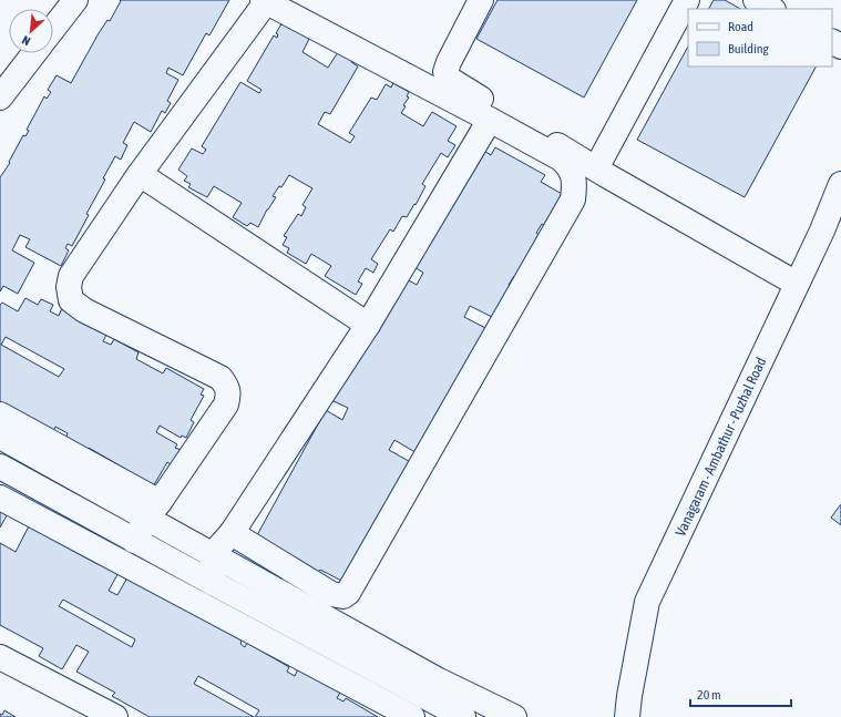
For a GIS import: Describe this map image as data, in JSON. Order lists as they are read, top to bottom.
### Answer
{
  "streets": {
    "street": ["Vanagaram - Ambathur - Puzhal Road"]
  },
  "legend": ["Road", "Building"],
  "scale_bar": "20 m",
  "north": "bottom left"
}
